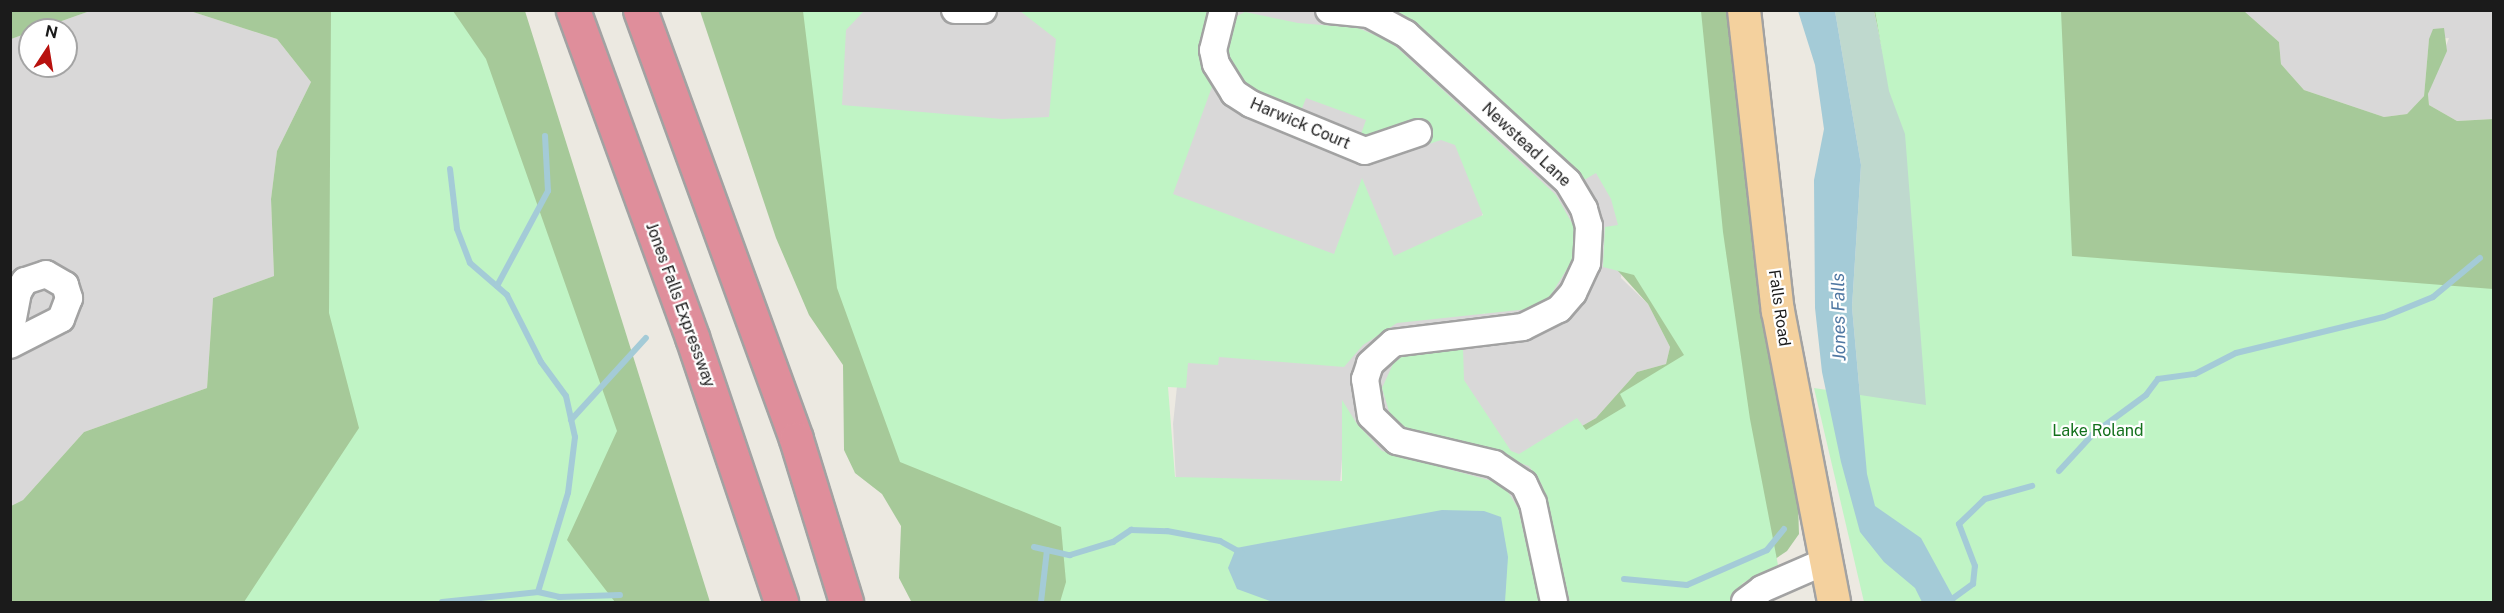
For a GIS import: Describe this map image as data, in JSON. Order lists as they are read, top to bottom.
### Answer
{
  "streets": {
    "highway": ["Jones Falls Expressway"],
    "main road": ["Falls Road"],
    "street": ["Harwick Court", "Newstead Lane"]
  },
  "water": ["Jones Falls"],
  "parks": ["Lake Roland"],
  "north": "top"
}
